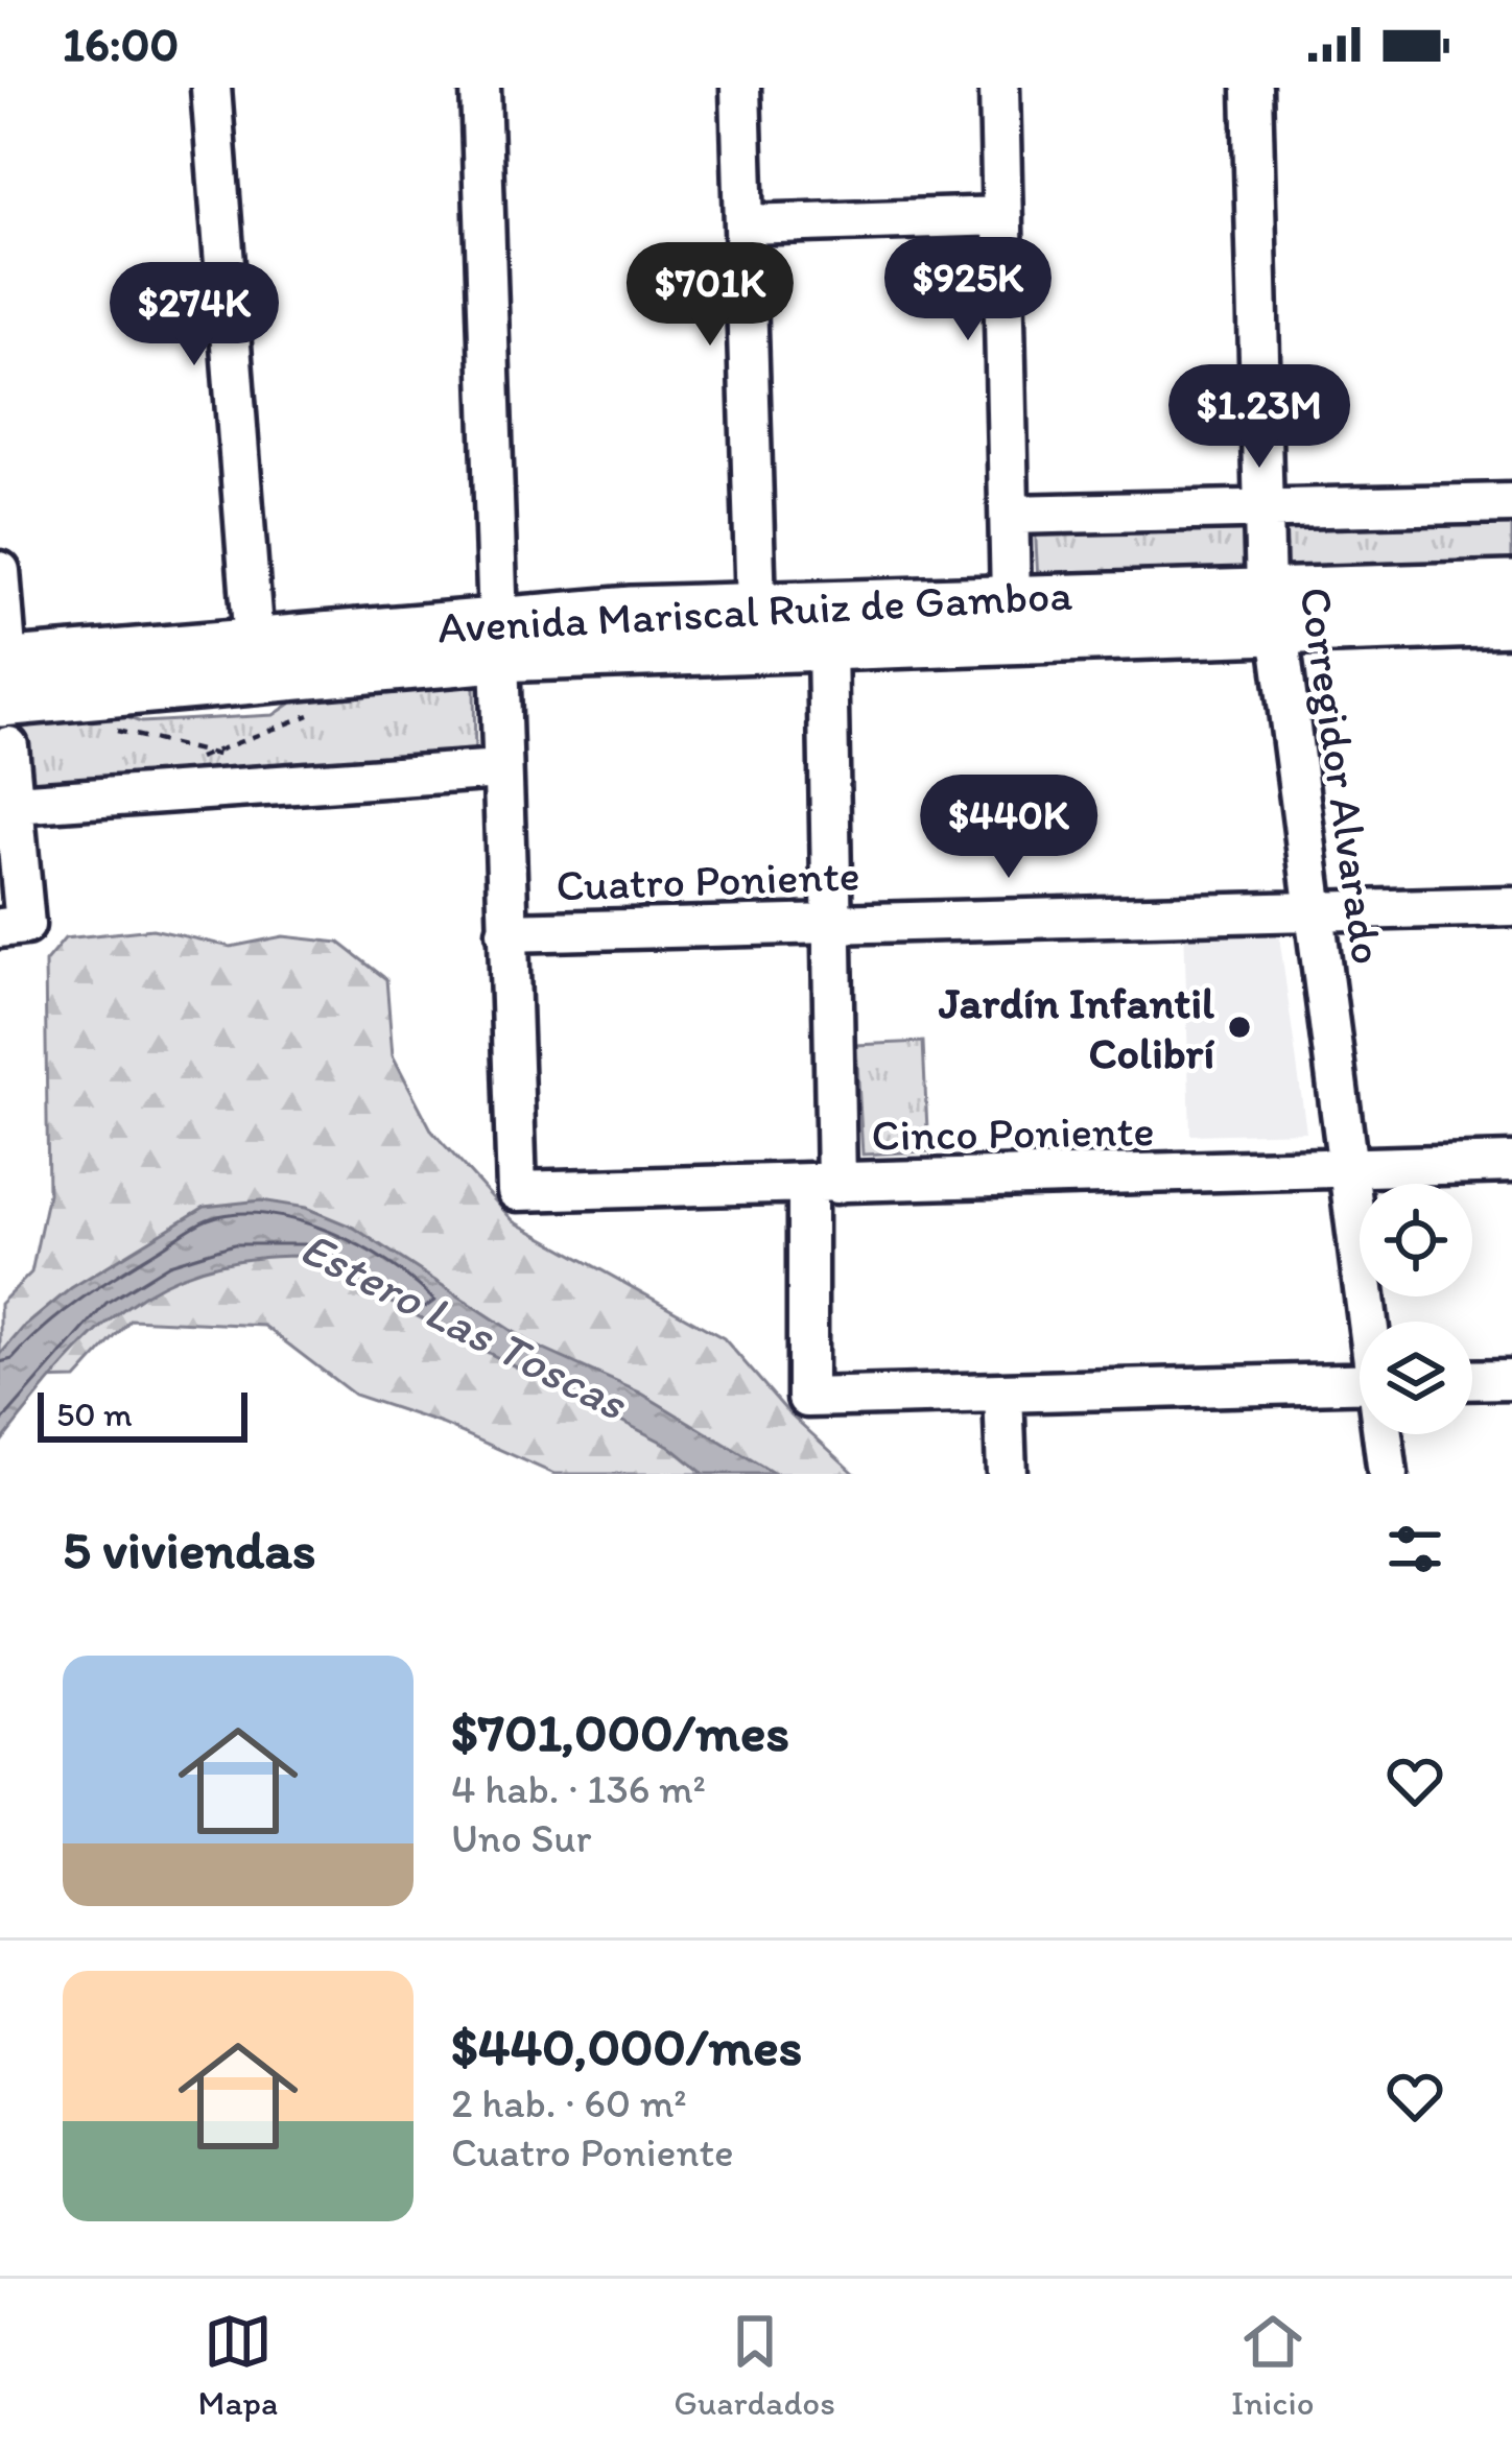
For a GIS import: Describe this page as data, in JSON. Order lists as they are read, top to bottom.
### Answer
{
  "streets": {
    "main road": ["Avenida Mariscal Ruiz de Gamboa"],
    "street": ["Corregidor Alvarado", "Cuatro Poniente", "Cinco Poniente"]
  },
  "crossings": [
    ["Avenida Mariscal Ruiz de Gamboa", "Corregidor Alvarado"],
    ["Corregidor Alvarado", "Cuatro Poniente"],
    ["Corregidor Alvarado", "Cinco Poniente"],
    ["Cuatro Poniente", "Cinco Poniente"]
  ],
  "water": ["Estero Las Toscas"],
  "places": ["Jardín Infantil Colibrí"],
  "scale_bar": "50 m",
  "page": {
    "status": "16:00",
    "price": [
      "$925K",
      "$701K",
      "$274K",
      "$1.23M",
      "$440K"
    ],
    "scale": "50 m",
    "heading": "5 viviendas",
    "list": [
      {
        "name": "$701,000/mes",
        "note": "4 hab. · 136 m² · Uno Sur"
      },
      {
        "name": "$440,000/mes",
        "note": "2 hab. · 60 m² · Cuatro Poniente"
      }
    ],
    "tabs": ["Mapa", "Guardados", "Inicio"]
  }
}
